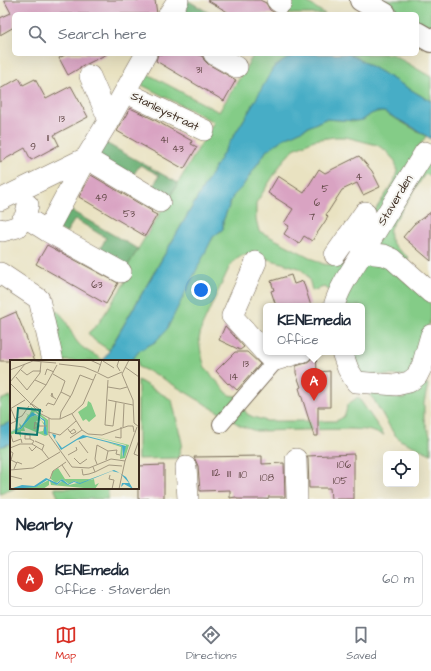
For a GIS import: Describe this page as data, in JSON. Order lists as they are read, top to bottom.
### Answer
{
  "streets": {
    "street": ["Stanleystraat", "Staverden"]
  },
  "house_numbers": [
    "31",
    "13",
    "11",
    "41",
    "9",
    "43",
    "4",
    "5",
    "49",
    "6",
    "53",
    "7",
    "63",
    "13",
    "14",
    "106",
    "112",
    "111",
    "110",
    "108",
    "105"
  ],
  "page": {
    "search": "Search here",
    "popup": ["KENEmedia", "Office"],
    "pins": "A",
    "heading": "Nearby",
    "list": [
      {
        "mark": "A",
        "name": "KENEmedia",
        "note": "Office · Staverden",
        "value": "60 m"
      }
    ],
    "nav": ["Map", "Directions", "Saved"]
  }
}
